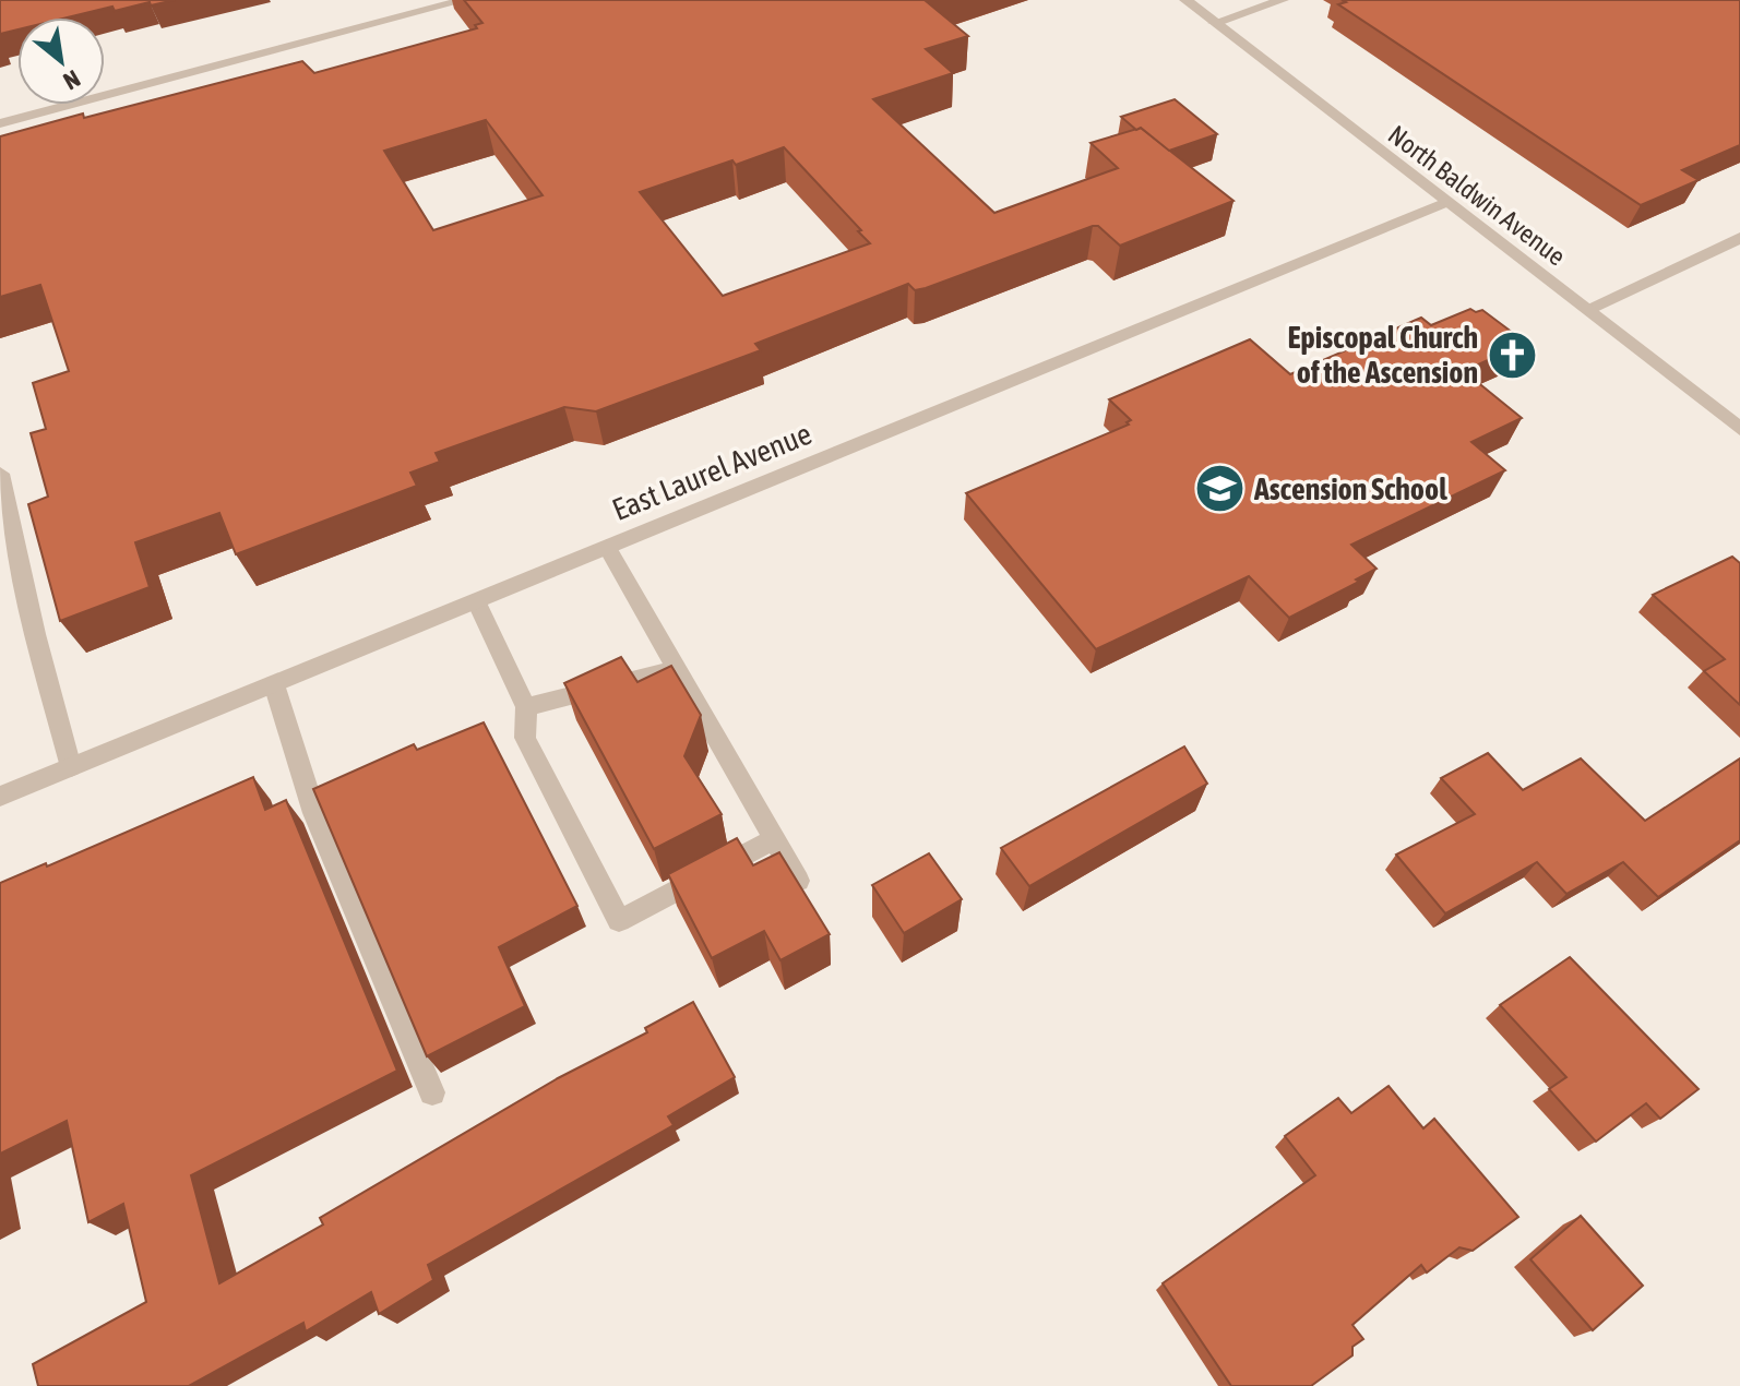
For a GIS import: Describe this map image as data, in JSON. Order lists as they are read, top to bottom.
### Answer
{
  "streets": {
    "street": ["North Baldwin Avenue", "East Laurel Avenue"]
  },
  "crossings": [
    ["North Baldwin Avenue", "East Laurel Avenue"]
  ],
  "places": {
    "church": ["Episcopal Church of the Ascension"],
    "school or university": ["Ascension School"]
  },
  "north": "bottom right"
}
